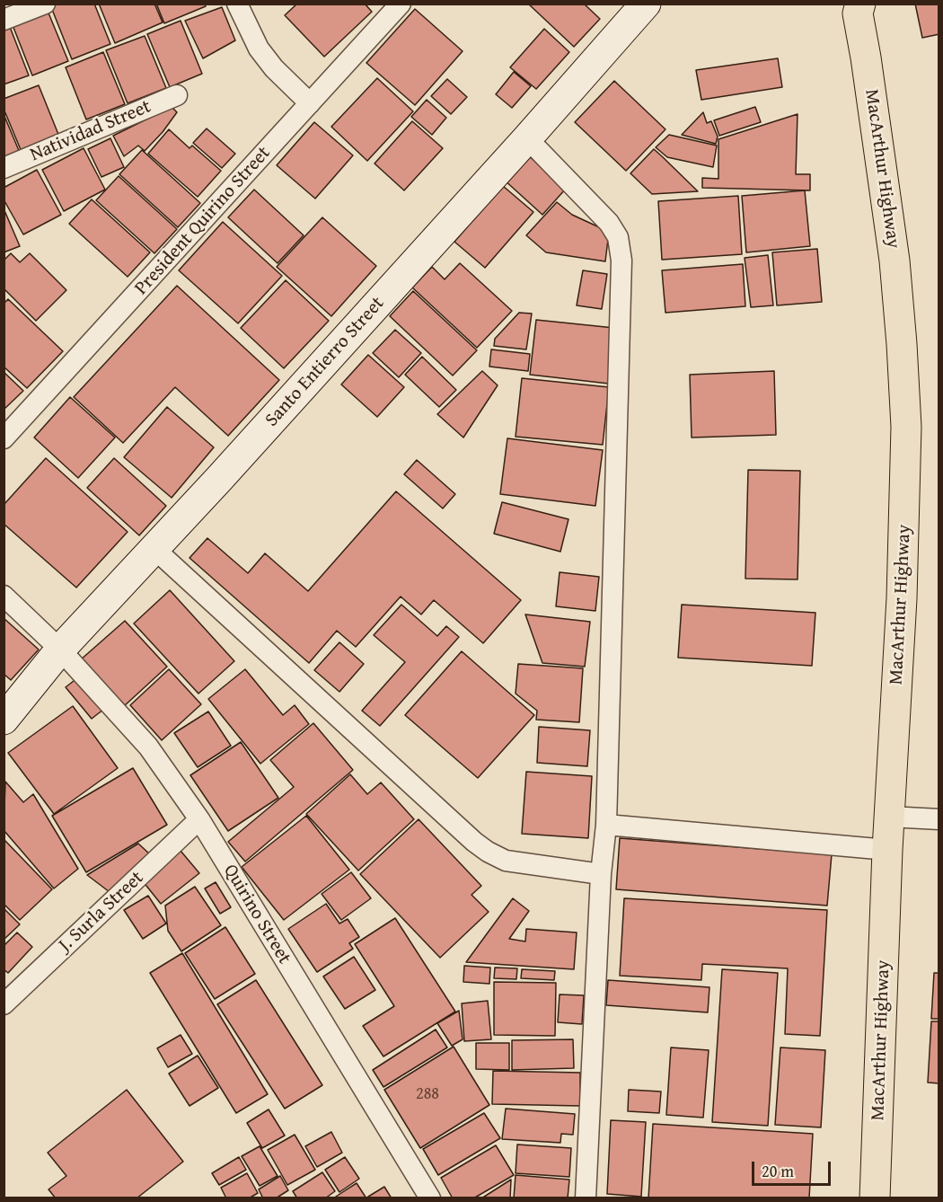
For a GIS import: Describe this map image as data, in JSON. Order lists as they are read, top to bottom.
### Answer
{
  "streets": {
    "highway": ["MacArthur Highway"],
    "main road": ["Santo Entierro Street"],
    "street": [
      "Natividad Street",
      "President Quirino Street",
      "J. Surla Street",
      "Quirino Street"
    ]
  },
  "crossings": [
    ["Santo Entierro Street", "Quirino Street"],
    ["J. Surla Street", "Quirino Street"]
  ],
  "house_numbers": ["288"],
  "scale_bar": "20 m"
}
